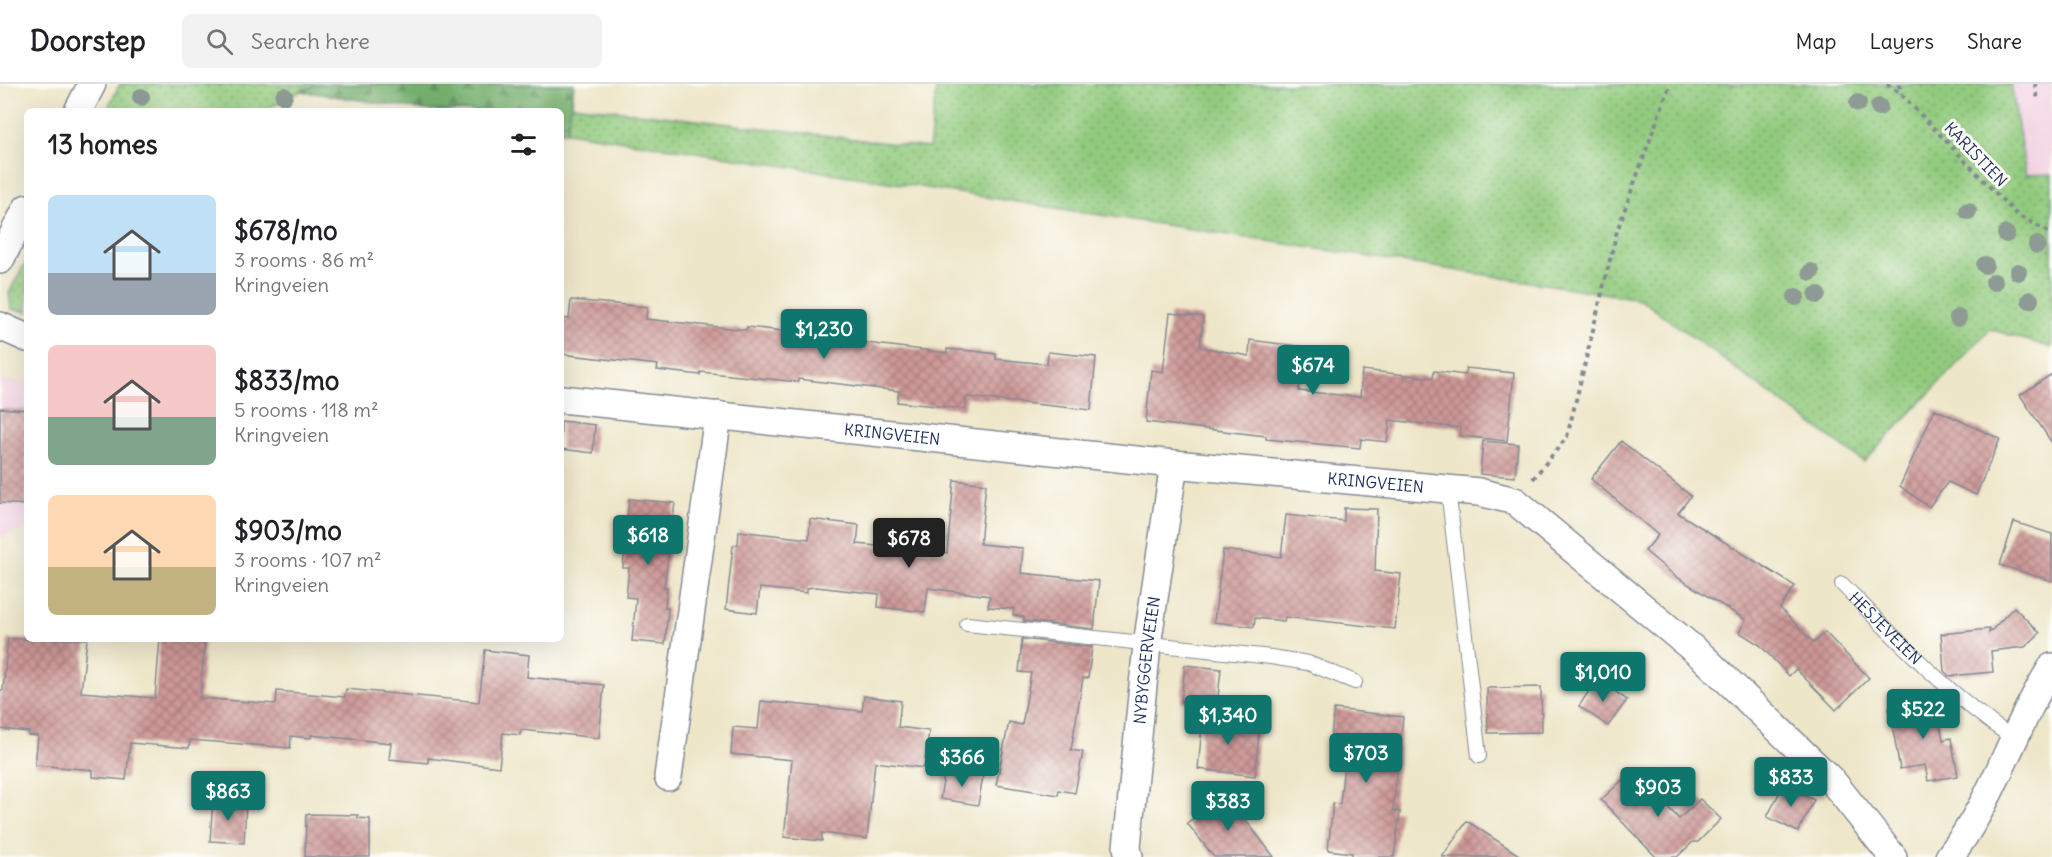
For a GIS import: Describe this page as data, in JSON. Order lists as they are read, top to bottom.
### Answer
{
  "streets": {
    "street": ["KRINGVEIEN", "NYBYGGERVEIEN"],
    "lane": ["HESJEVEIEN"],
    "path": ["KARISTIEN"]
  },
  "crossings": [
    ["KRINGVEIEN", "NYBYGGERVEIEN"]
  ],
  "page": {
    "header": "Doorstep",
    "search": "Search here",
    "nav": ["Map", "Layers", "Share"],
    "heading": "13 homes",
    "list": [
      {
        "name": "$678/mo",
        "note": "3 rooms · 86 m² · Kringveien"
      },
      {
        "name": "$833/mo",
        "note": "5 rooms · 118 m² · Kringveien"
      },
      {
        "name": "$903/mo",
        "note": "3 rooms · 107 m² · Kringveien"
      }
    ],
    "price": [
      "$1,230",
      "$674",
      "$618",
      "$678",
      "$1,010",
      "$522",
      "$1,340",
      "$703",
      "$366",
      "$833",
      "$903",
      "$863",
      "$383"
    ]
  }
}
